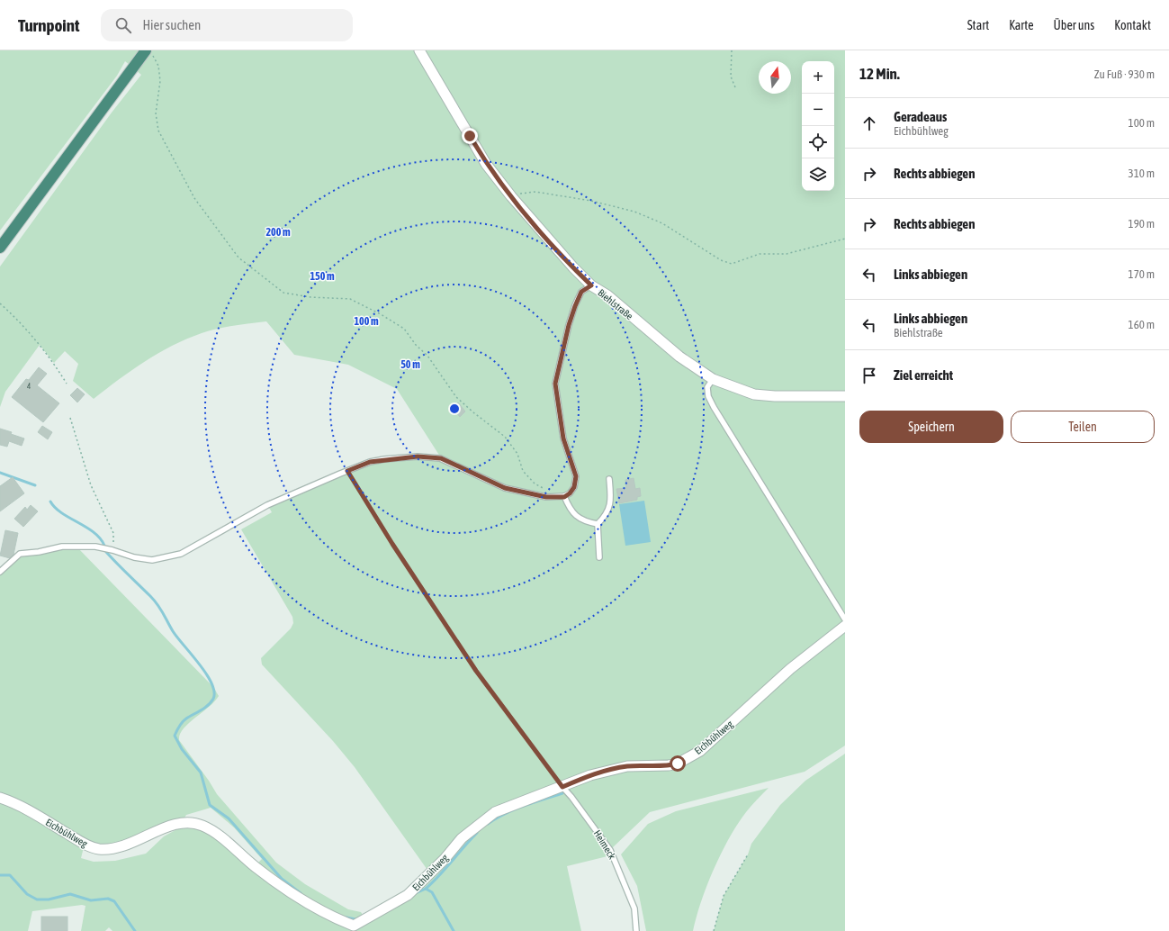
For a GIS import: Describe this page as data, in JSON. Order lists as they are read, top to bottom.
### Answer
{
  "streets": {
    "street": ["Biehlstraße", "Eichbühlweg"],
    "lane": ["Heimeck"]
  },
  "crossings": [
    ["Eichbühlweg", "Heimeck"]
  ],
  "house_numbers": ["4"],
  "north": "top",
  "page": {
    "header": "Turnpoint",
    "search": "Hier suchen",
    "nav": [
      "Start",
      "Karte",
      "Über uns",
      "Kontakt"
    ],
    "heading": ["12 Min.", "Zu Fuß · 930 m"],
    "map_buttons": ["+", "−"],
    "list": [
      ["Geradeaus", "Eichbühlweg", "100 m"],
      ["Rechts abbiegen", "310 m"],
      ["Rechts abbiegen", "190 m"],
      ["Links abbiegen", "170 m"],
      ["Links abbiegen", "Biehlstraße", "160 m"],
      "Ziel erreicht"
    ],
    "buttons": ["Speichern", "Teilen"]
  },
  "rings": [
    "200 m",
    "150 m",
    "100 m",
    "50 m"
  ]
}
